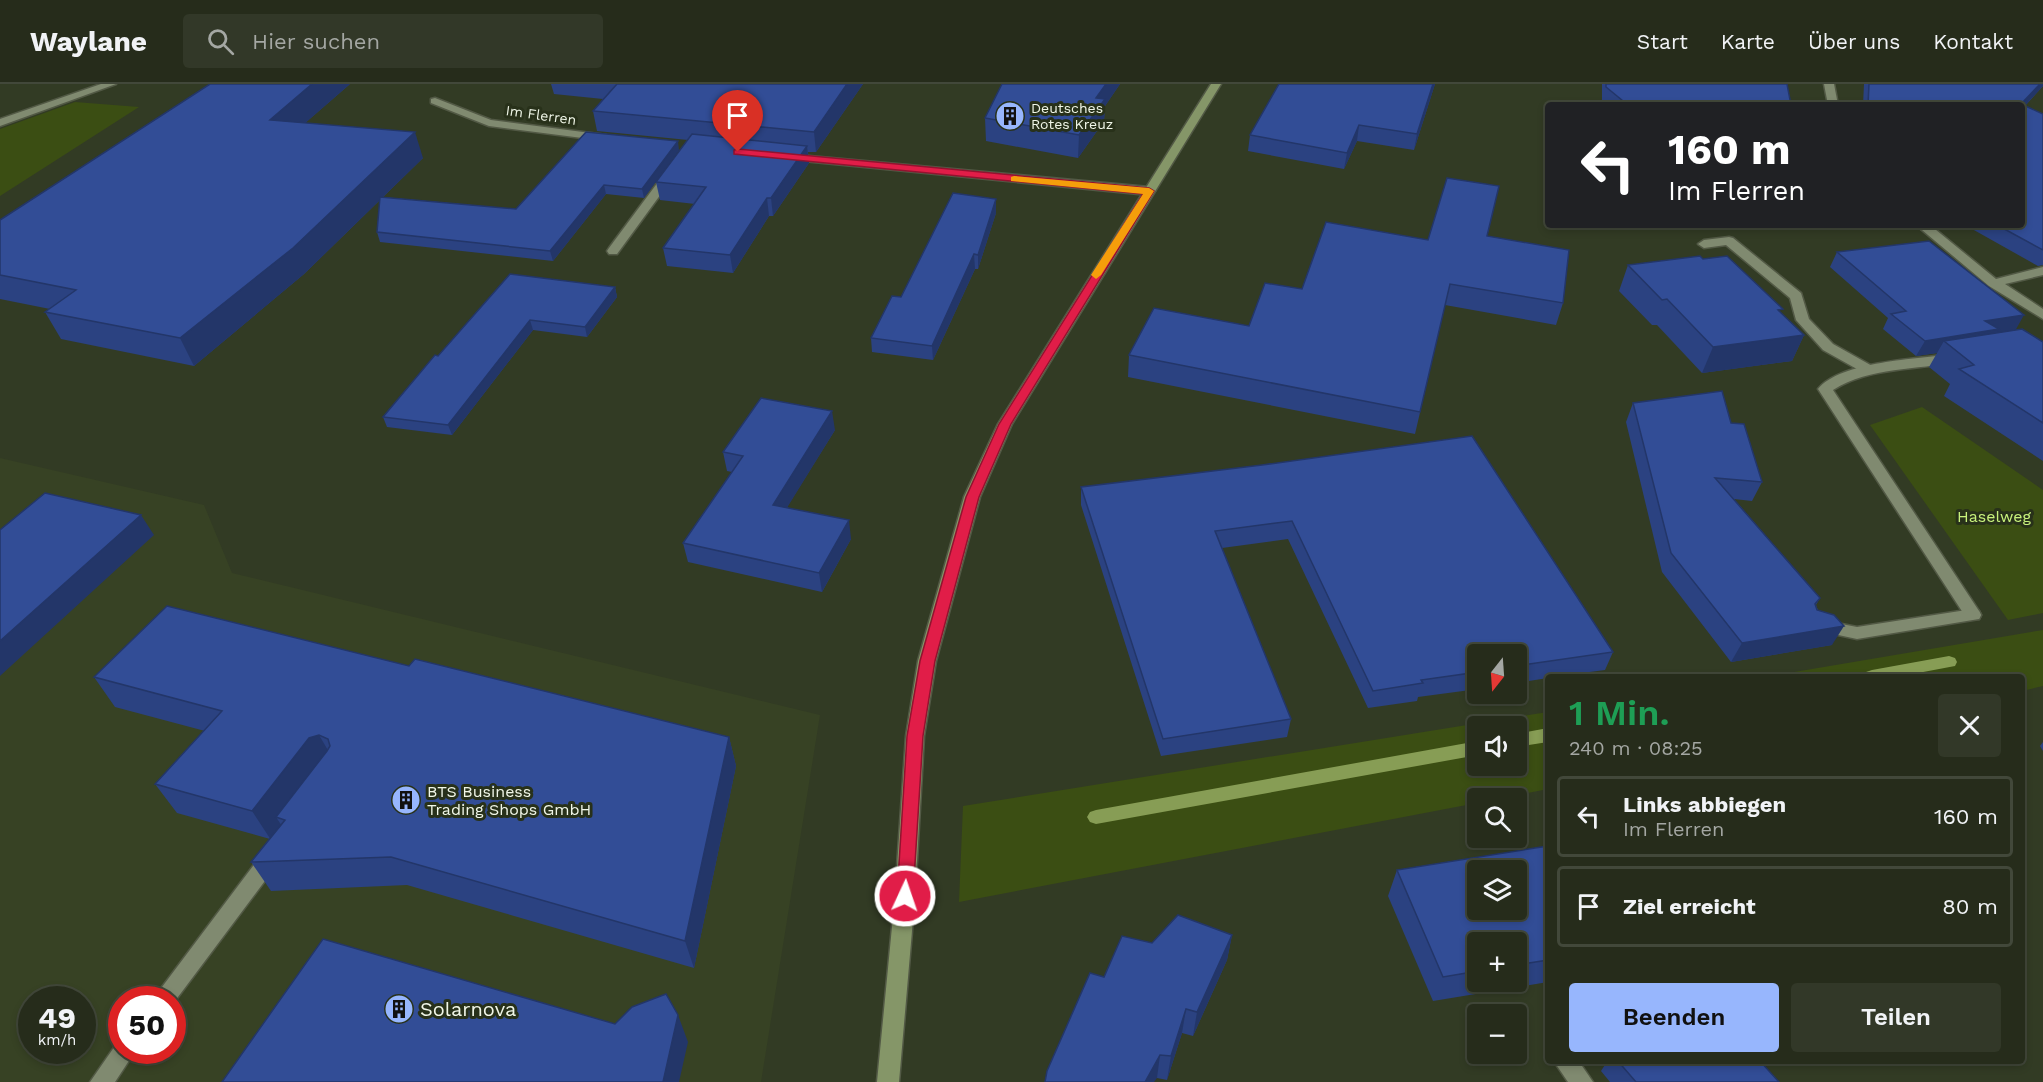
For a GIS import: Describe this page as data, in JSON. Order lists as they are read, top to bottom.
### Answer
{
  "streets": {
    "street": ["Im Flerren"]
  },
  "parks": ["Haselweg"],
  "places": {
    "building": ["Deutsches Rotes Kreuz", "BTS Business Trading Shops GmbH", "Solarnova"]
  },
  "north": "bottom",
  "page": {
    "header": "Waylane",
    "search": "Hier suchen",
    "nav": [
      "Start",
      "Karte",
      "Über uns",
      "Kontakt"
    ],
    "turn": ["160 m", "Im Flerren"],
    "map_buttons": ["+", "−"],
    "heading": ["1 Min.", "240 m · 08:25"],
    "list": [
      {
        "name": "Links abbiegen",
        "note": "Im Flerren",
        "value": "160 m"
      },
      {
        "name": "Ziel erreicht",
        "value": "80 m"
      }
    ],
    "buttons": ["Beenden", "Teilen"],
    "speed": "49 km/h",
    "limit": "50"
  }
}
